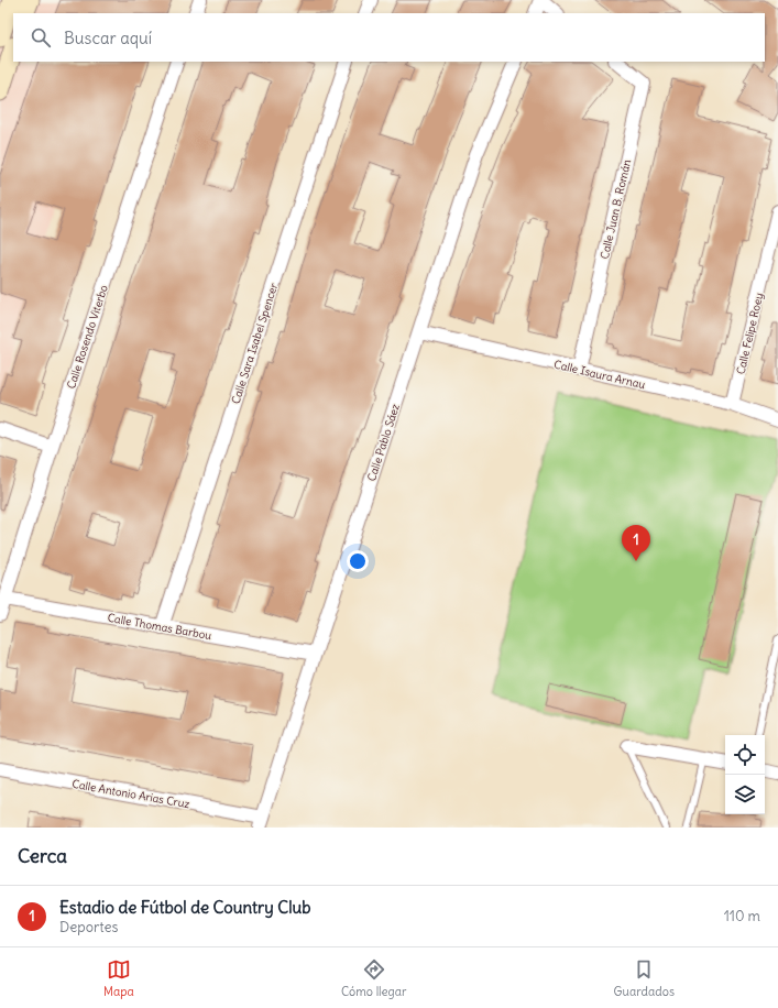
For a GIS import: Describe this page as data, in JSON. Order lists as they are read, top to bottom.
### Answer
{
  "streets": {
    "street": [
      "Calle Juan B. Román",
      "Calle Felipe Roey",
      "Calle Rosendo Viterbo",
      "Calle Sara Isabel Spencer",
      "Calle Isaura Arnau",
      "Calle Pablo Sáez",
      "Calle Thomas Barbou",
      "Calle Antonio Arias Cruz"
    ]
  },
  "crossings": [
    ["Calle Juan B. Román", "Calle Isaura Arnau"],
    ["Calle Felipe Roey", "Calle Isaura Arnau"],
    ["Calle Rosendo Viterbo", "Calle Thomas Barbou"],
    ["Calle Sara Isabel Spencer", "Calle Thomas Barbou"],
    ["Calle Isaura Arnau", "Calle Pablo Sáez"],
    ["Calle Pablo Sáez", "Calle Thomas Barbou"],
    ["Calle Pablo Sáez", "Calle Antonio Arias Cruz"]
  ],
  "page": {
    "search": "Buscar aquí",
    "pins": "1",
    "heading": "Cerca",
    "list": [
      {
        "mark": "1",
        "name": "Estadio de Fútbol de Country Club",
        "note": "Deportes",
        "value": "110 m"
      }
    ],
    "nav": ["Mapa", "Cómo llegar", "Guardados"]
  }
}
